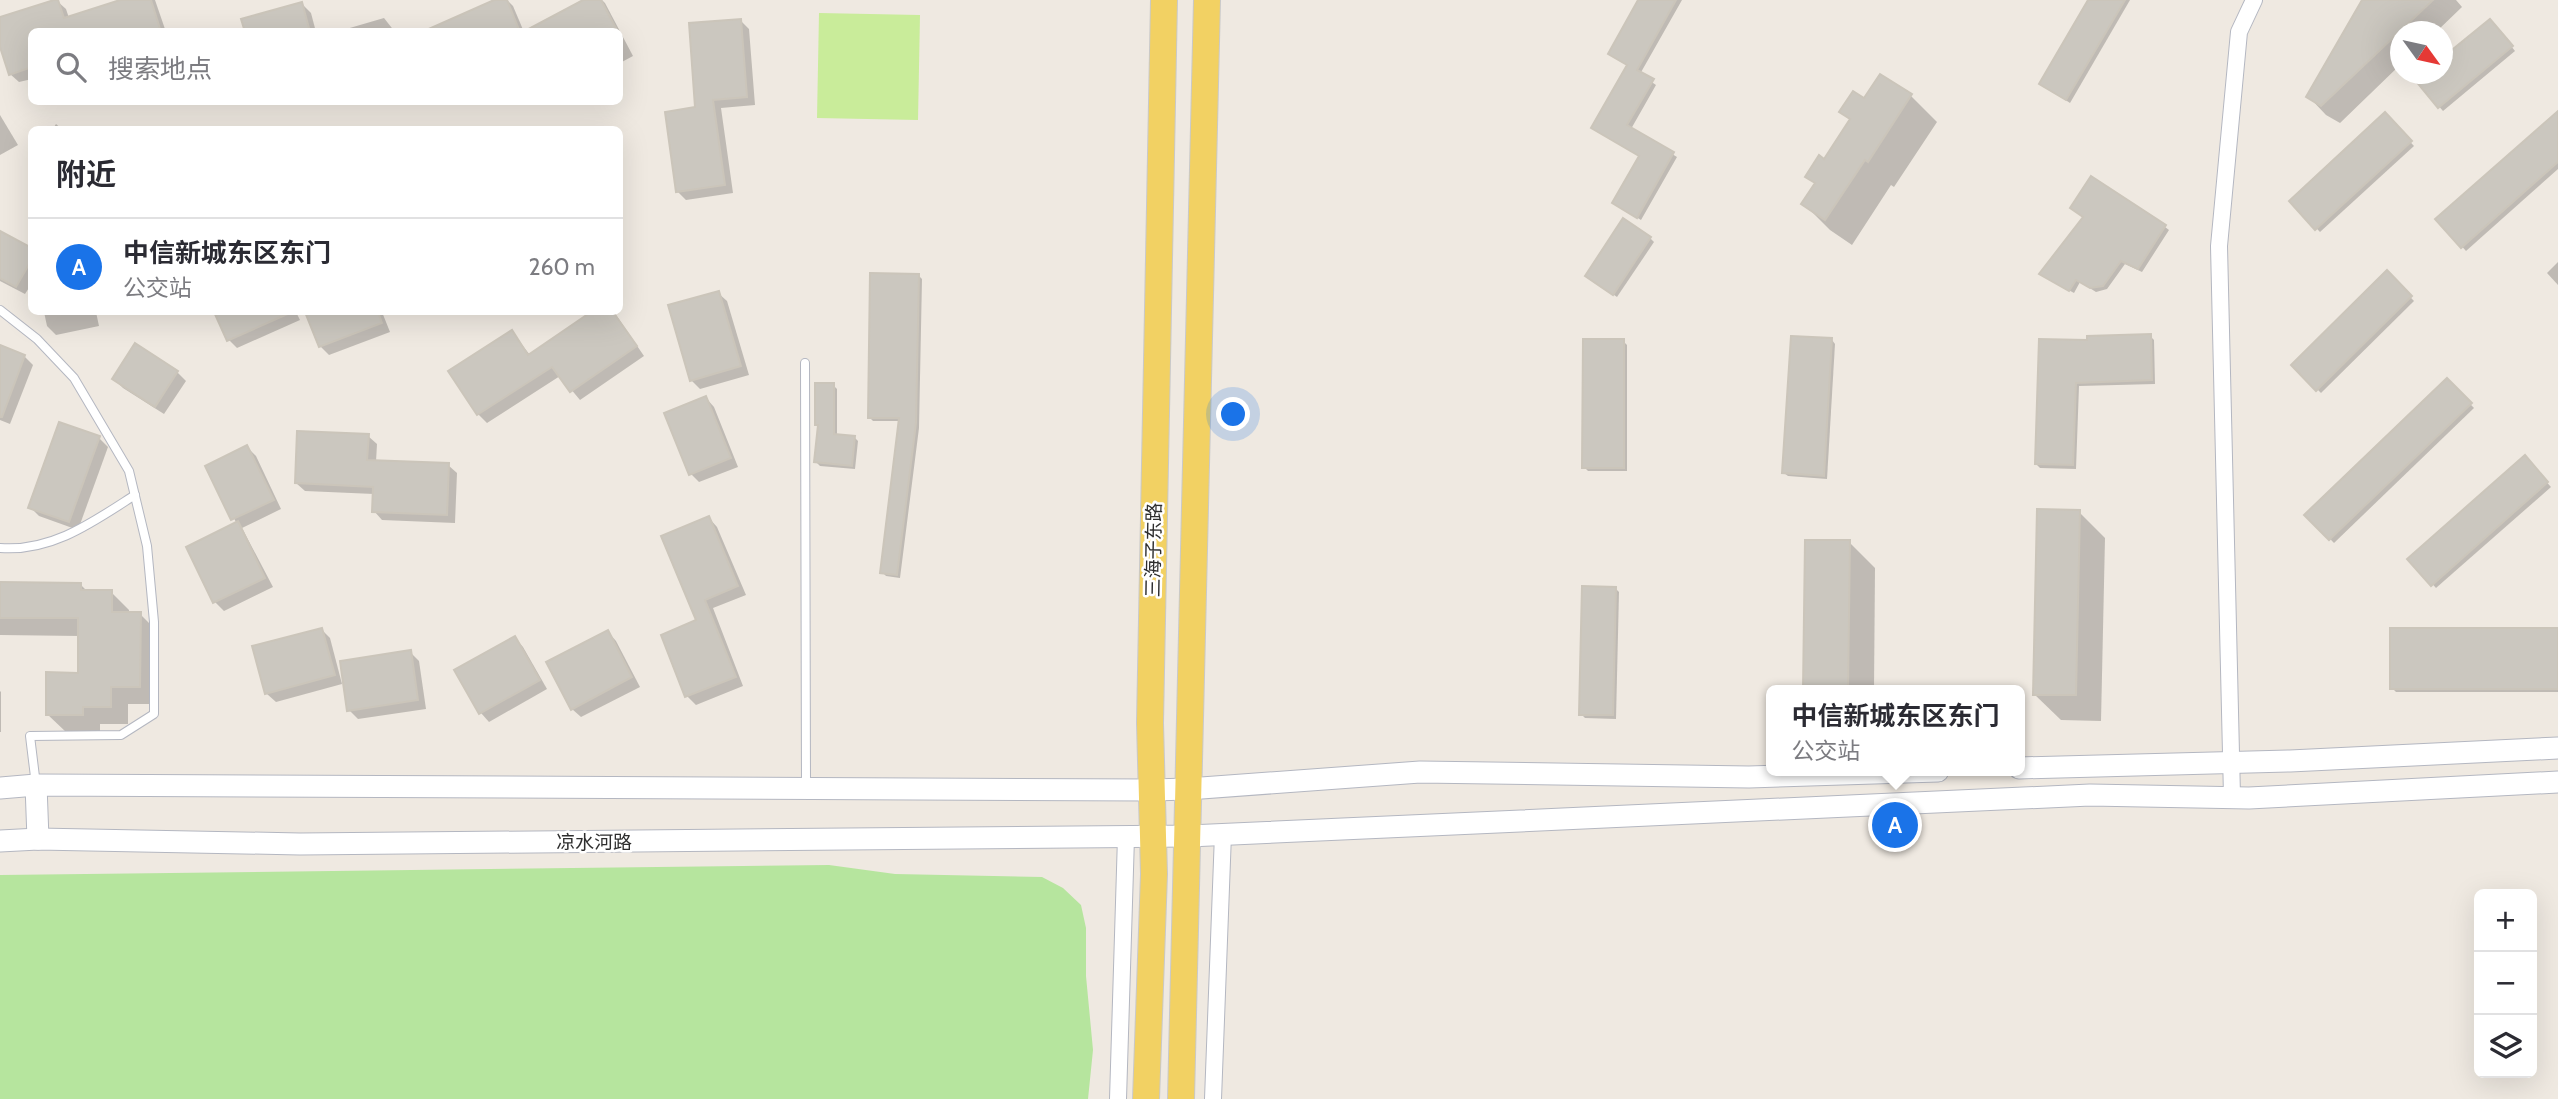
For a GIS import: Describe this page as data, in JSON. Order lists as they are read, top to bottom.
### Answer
{
  "streets": {
    "main road": ["三海子东路"],
    "street": ["凉水河路"]
  },
  "crossings": [
    ["三海子东路", "凉水河路"]
  ],
  "north": "bottom right",
  "page": {
    "search": "搜索地点",
    "heading": "附近",
    "list": [
      {
        "mark": "A",
        "name": "中信新城东区东门",
        "note": "公交站",
        "value": "260 m"
      }
    ],
    "popup": ["中信新城东区东门", "公交站"],
    "pins": "A",
    "map_buttons": ["+", "−"]
  }
}
